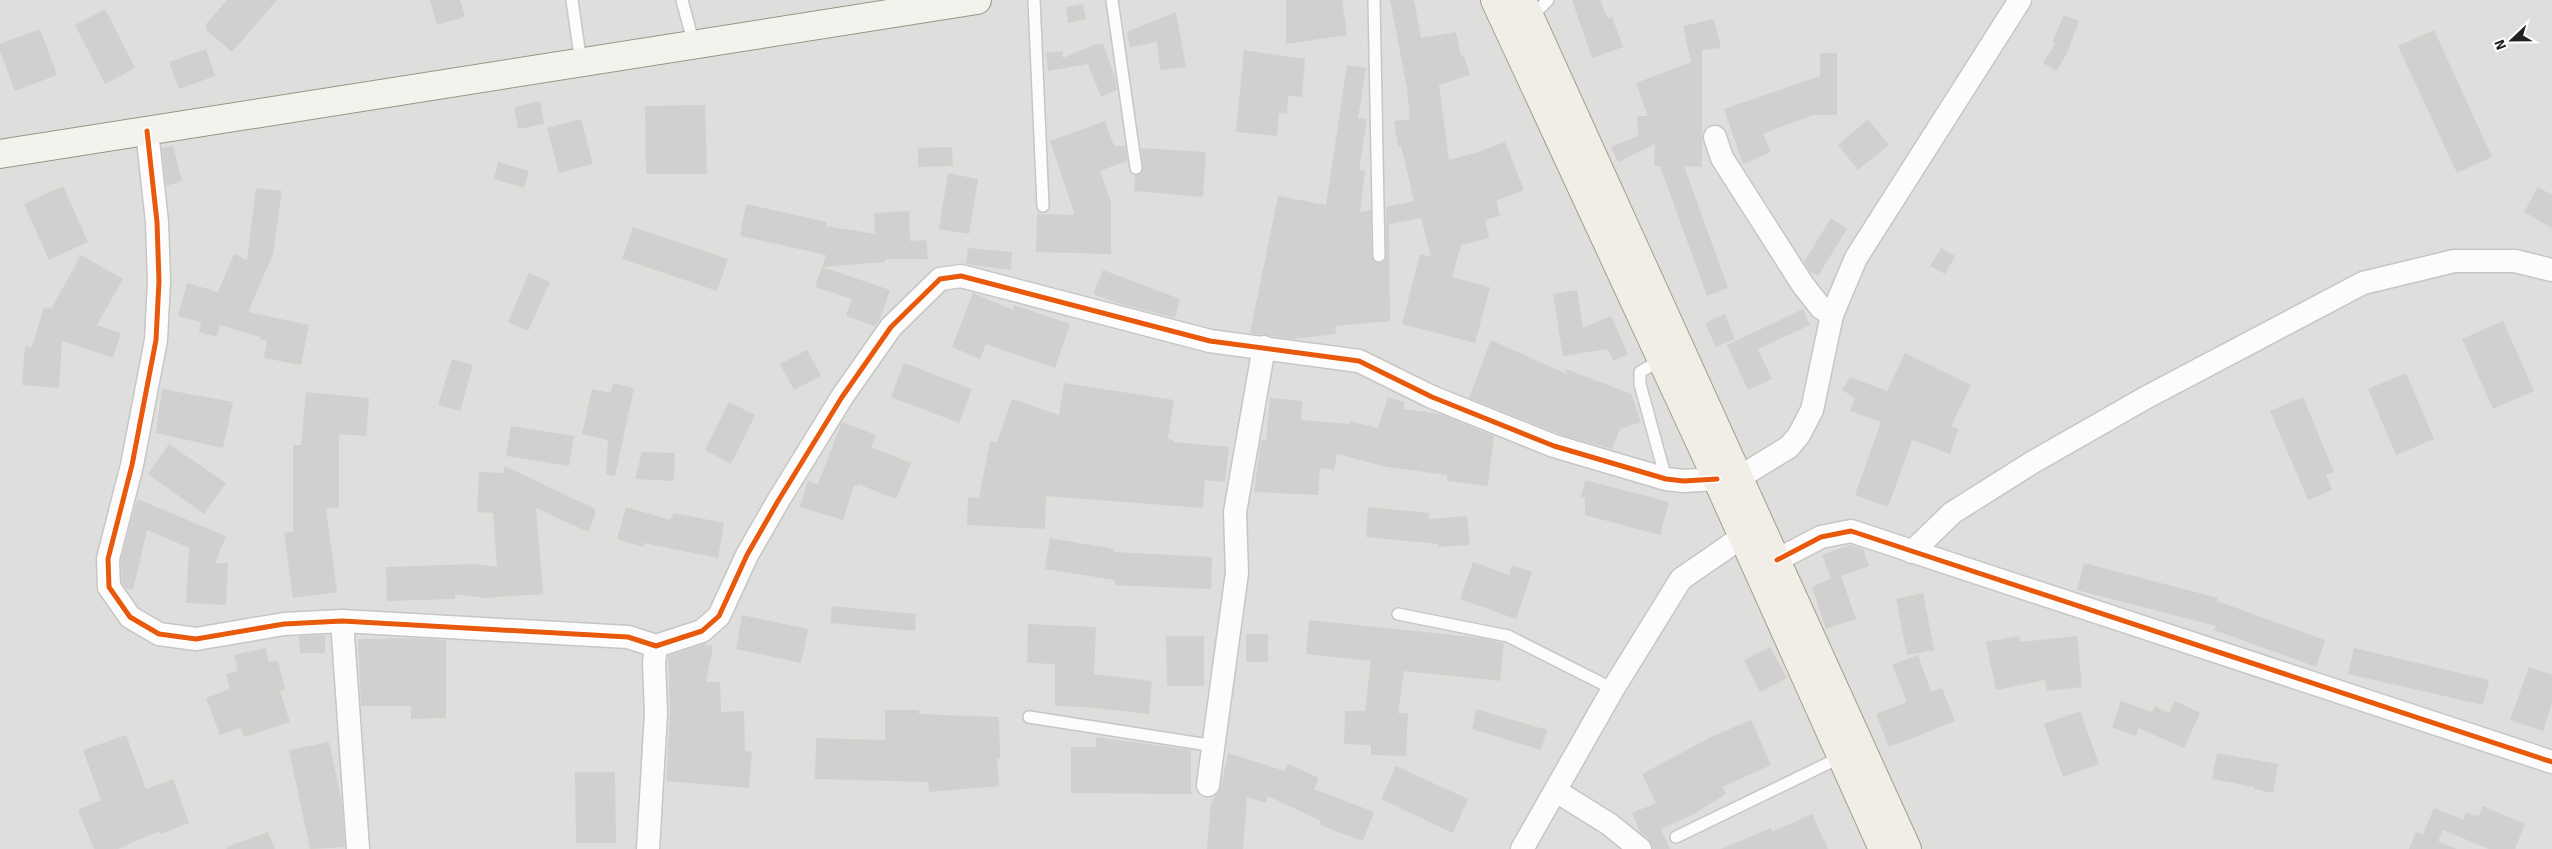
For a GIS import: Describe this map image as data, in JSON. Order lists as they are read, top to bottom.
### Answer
{
  "north": "left"
}
